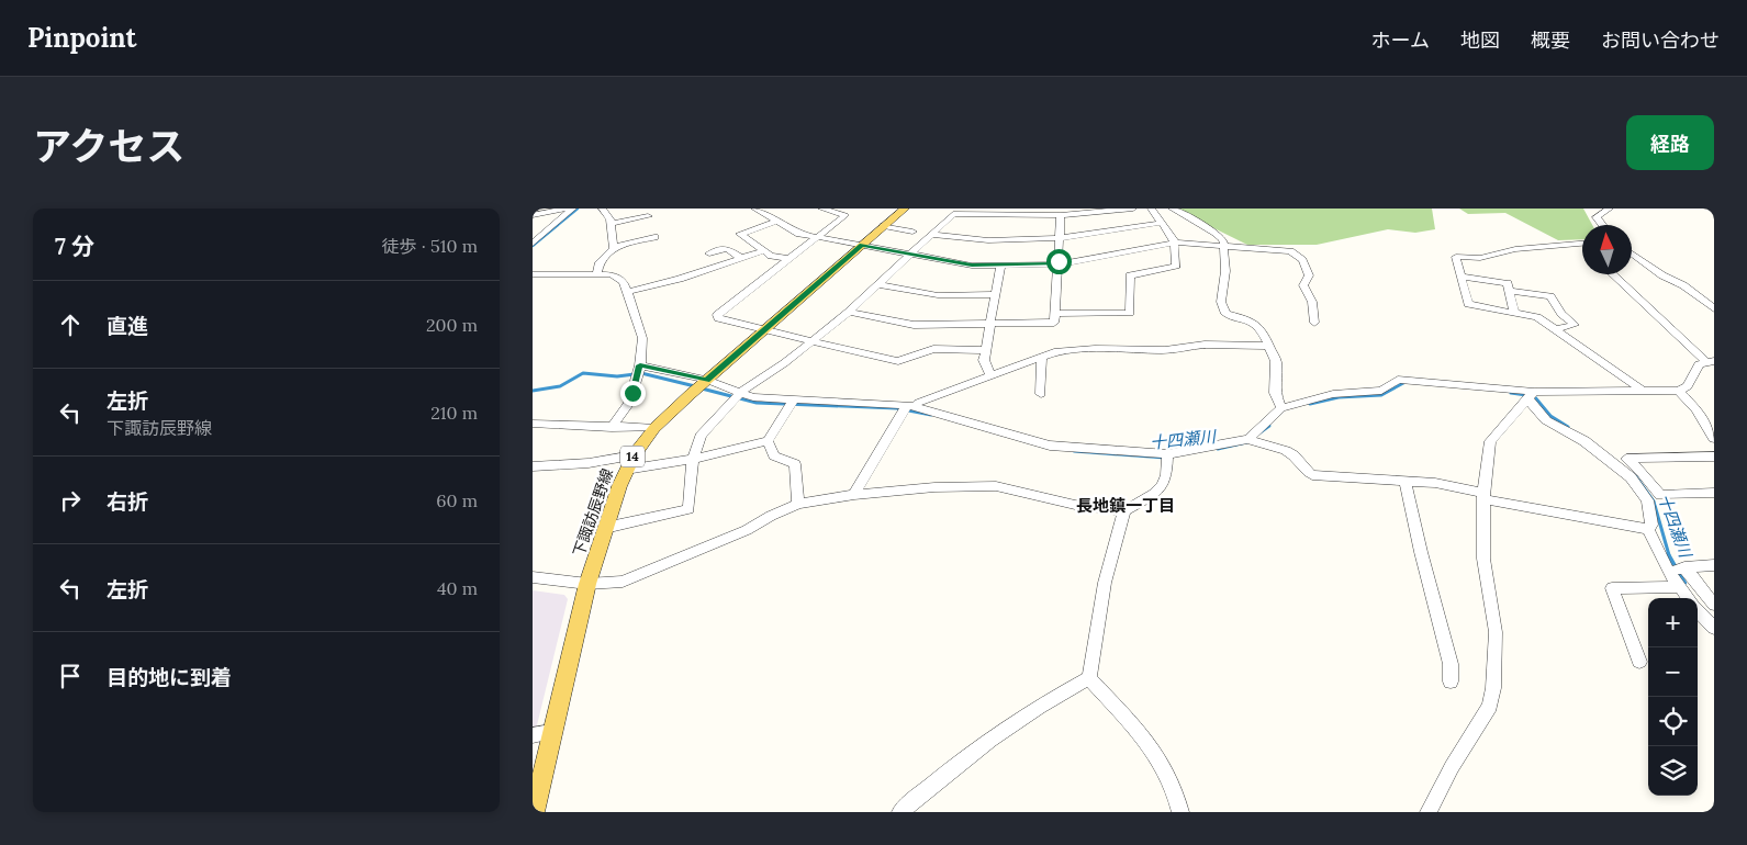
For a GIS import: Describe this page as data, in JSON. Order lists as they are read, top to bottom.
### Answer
{
  "streets": {
    "main road": ["14", "下諏訪辰野線"]
  },
  "districts": ["長地鎮一丁目"],
  "water": ["十四瀬川"],
  "north": "top",
  "page": {
    "header": "Pinpoint",
    "nav": [
      "ホーム",
      "地図",
      "概要",
      "お問い合わせ"
    ],
    "title": "アクセス",
    "buttons": "経路",
    "heading": ["7 分", "徒歩 · 510 m"],
    "list": [
      ["直進", "200 m"],
      ["左折", "下諏訪辰野線", "210 m"],
      ["右折", "60 m"],
      ["左折", "40 m"],
      "目的地に到着"
    ],
    "map_buttons": ["+", "−"]
  }
}
